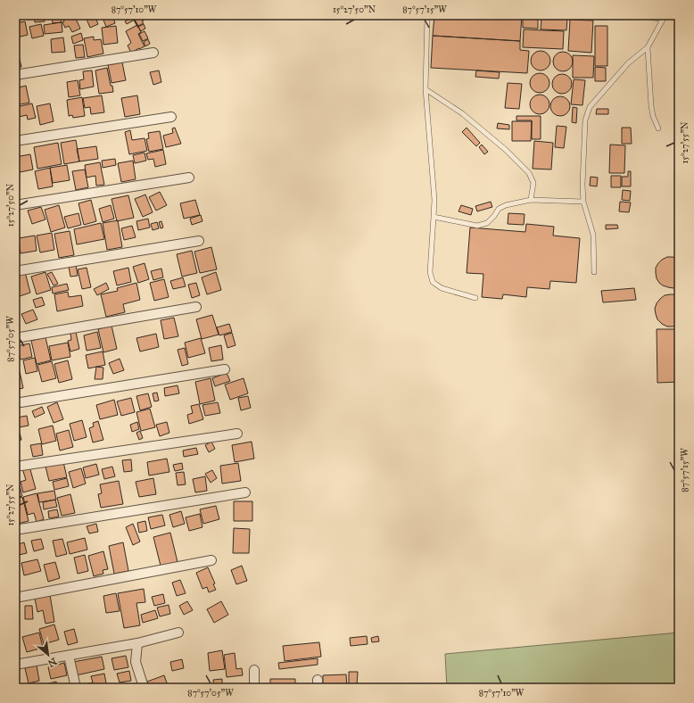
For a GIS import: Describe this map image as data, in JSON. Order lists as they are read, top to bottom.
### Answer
{
  "north": "bottom right",
  "coordinates": [
    "87°57'10\"W",
    "15°27'50\"N",
    "87°57'15\"W",
    "15°27'55\"N",
    "87°57'05\"W"
  ]
}
